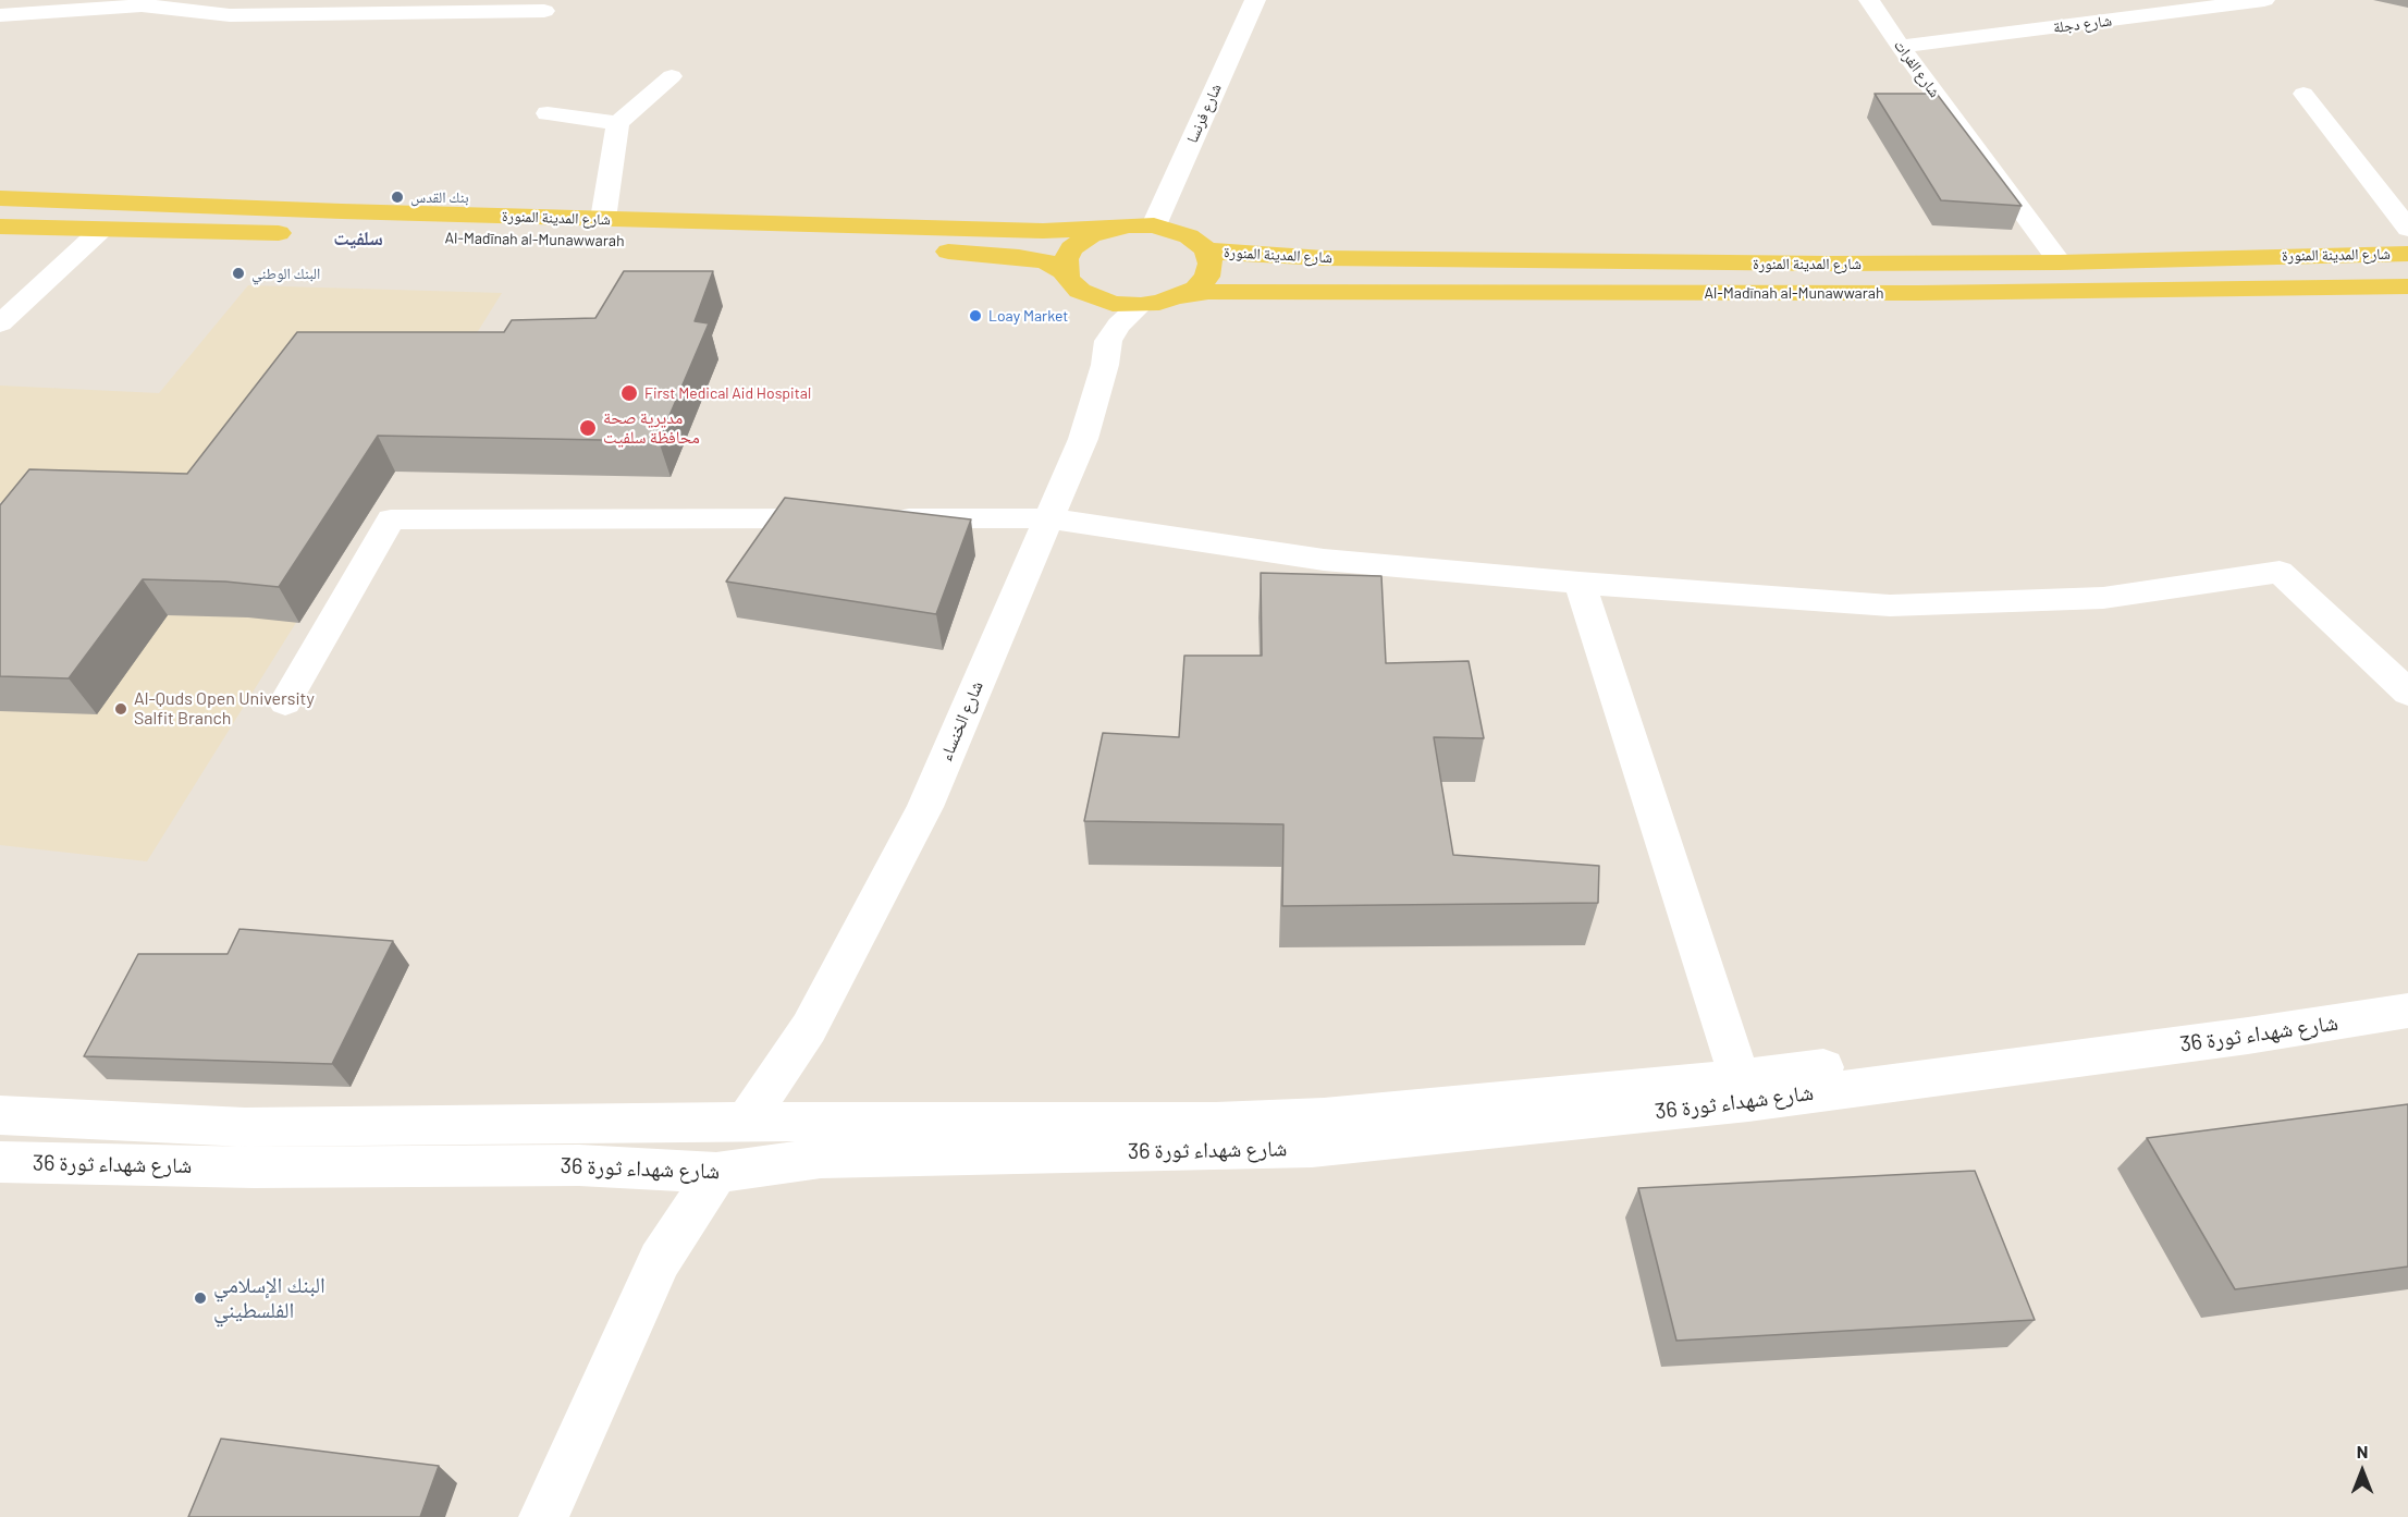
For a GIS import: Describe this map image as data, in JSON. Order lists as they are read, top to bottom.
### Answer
{
  "streets": {
    "main road": ["شارع المدينة المنورة", "Al-Madīnah al-Munawwarah"],
    "street": [
      "شارع دجلة",
      "شارع الفرات",
      "شارع فرنسا",
      "شارع الخنساء",
      "شارع شهداء ثورة 36"
    ]
  },
  "crossings": [
    ["شارع دجلة", "شارع الفرات"],
    ["شارع الفرات", "شارع المدينة المنورة"],
    ["شارع فرنسا", "شارع المدينة المنورة"],
    ["شارع فرنسا", "Al-Madīnah al-Munawwarah"],
    ["شارع فرنسا", "شارع الخنساء"],
    ["شارع المدينة المنورة", "Al-Madīnah al-Munawwarah"],
    ["شارع المدينة المنورة", "شارع الخنساء"],
    ["Al-Madīnah al-Munawwarah", "شارع الخنساء"],
    ["شارع الخنساء", "شارع شهداء ثورة 36"]
  ],
  "districts": ["سلفيت"],
  "places": [
    "بنك القدس",
    "البنك الوطني",
    "Loay Market",
    "First Medical Aid Hospital",
    "مديرية صحة محافظة سلفيت",
    "Al-Quds Open University Salfit Branch",
    "البنك الإسلامي الفلسطيني"
  ],
  "north": "top"
}
